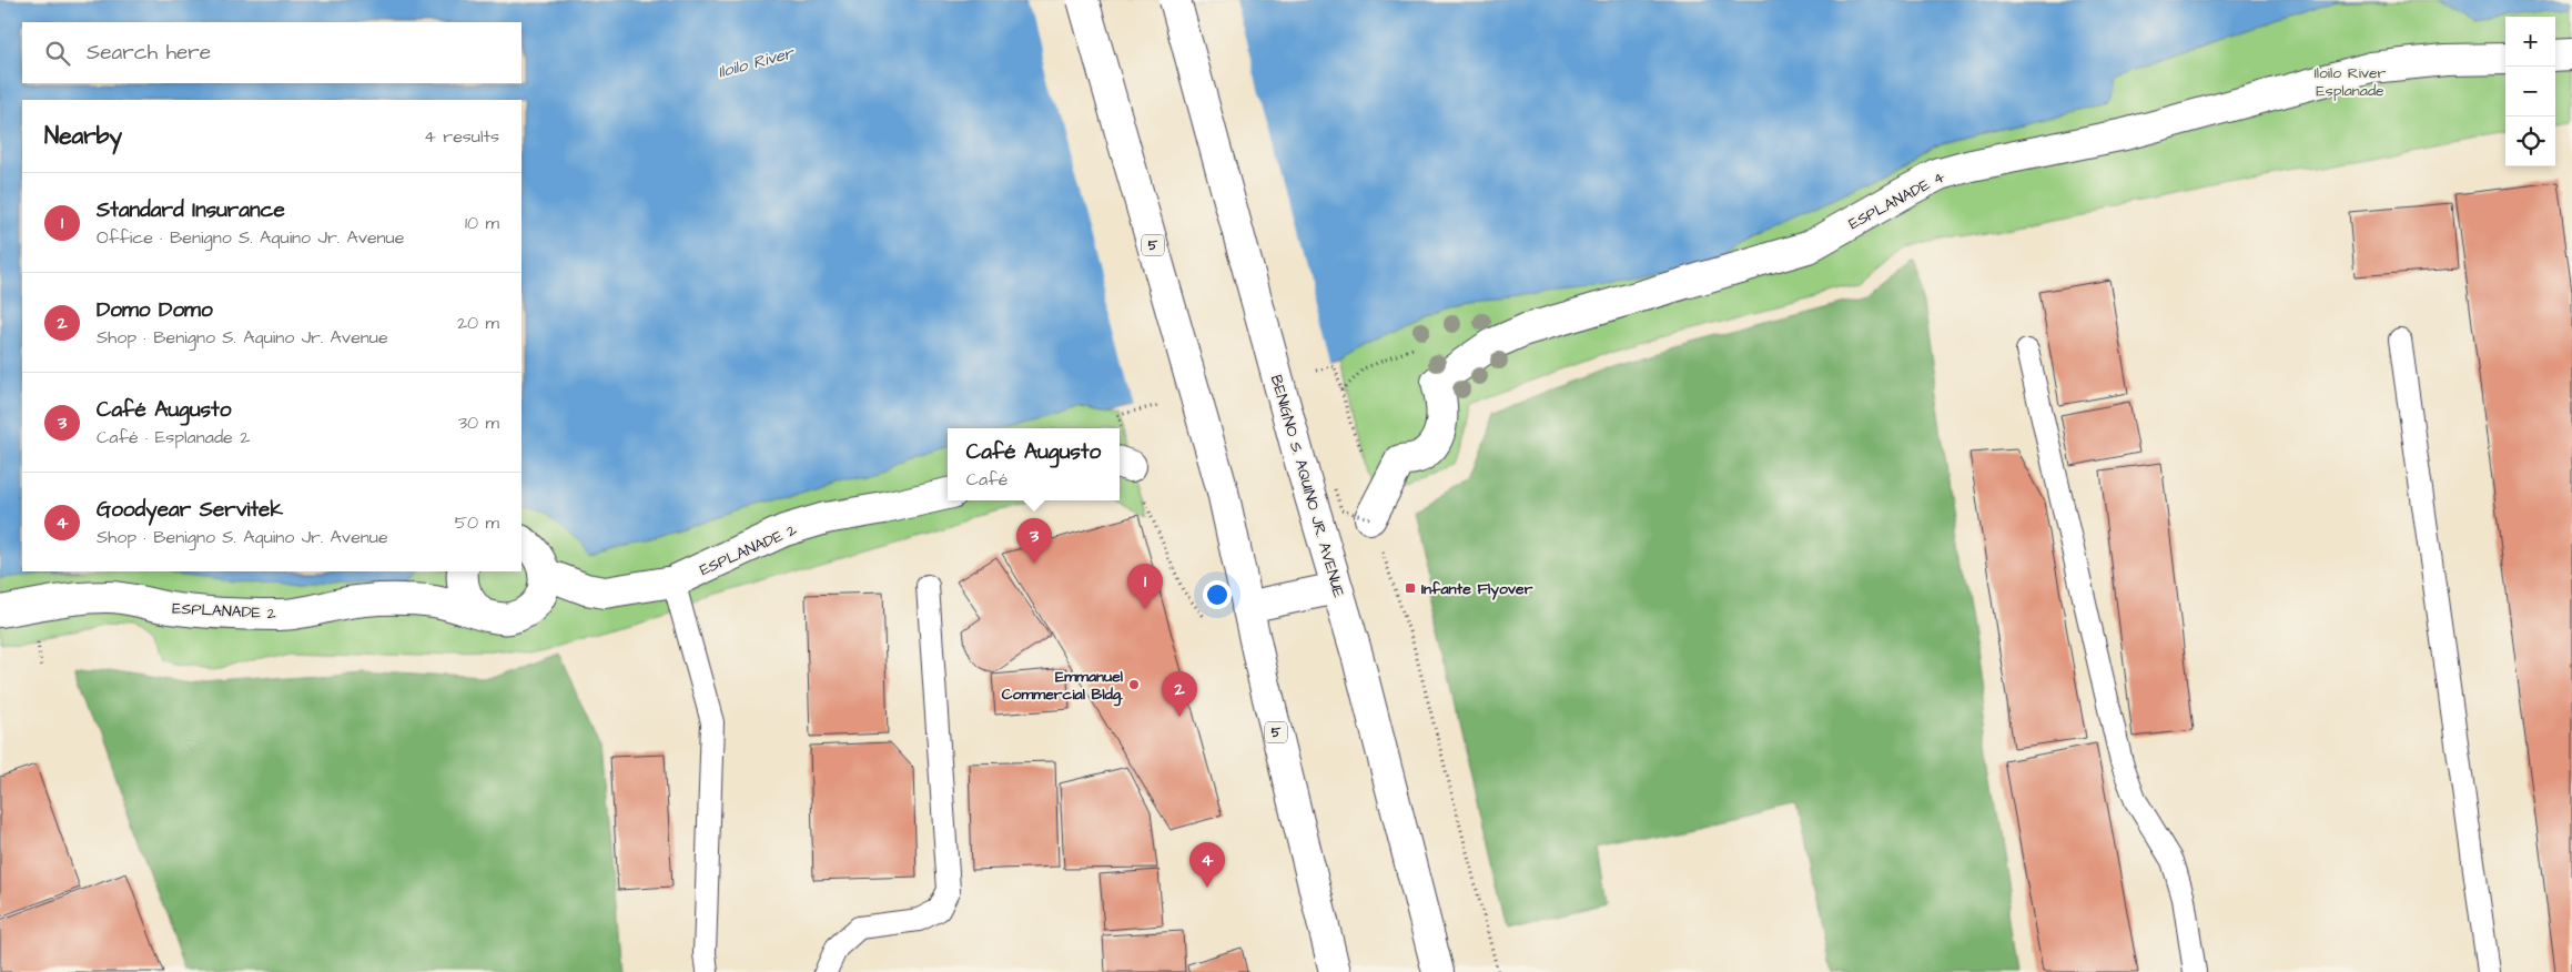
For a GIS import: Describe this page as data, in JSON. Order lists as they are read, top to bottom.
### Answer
{
  "streets": {
    "main road": [
      "ESPLANADE 4",
      "5",
      "BENIGNO S. AQUINO JR. AVENUE",
      "ESPLANADE 2"
    ]
  },
  "water": ["Iloilo River"],
  "parks": ["Iloilo River Esplanade"],
  "places": {
    "transit": ["Infante Flyover"],
    "other": ["Emmanuel Commercial Bldg."]
  },
  "page": {
    "map_buttons": ["+", "−"],
    "search": "Search here",
    "heading": ["Nearby", "4 results"],
    "list": [
      {
        "mark": "1",
        "name": "Standard Insurance",
        "note": "Office · Benigno S. Aquino Jr. Avenue",
        "value": "10 m"
      },
      {
        "mark": "2",
        "name": "Domo Domo",
        "note": "Shop · Benigno S. Aquino Jr. Avenue",
        "value": "20 m"
      },
      {
        "mark": "3",
        "name": "Café Augusto",
        "note": "Café · Esplanade 2",
        "value": "30 m"
      },
      {
        "mark": "4",
        "name": "Goodyear Servitek",
        "note": "Shop · Benigno S. Aquino Jr. Avenue",
        "value": "50 m"
      }
    ],
    "popup": ["Café Augusto", "Café"],
    "pins": [
      "3",
      "1",
      "2",
      "4"
    ]
  }
}
